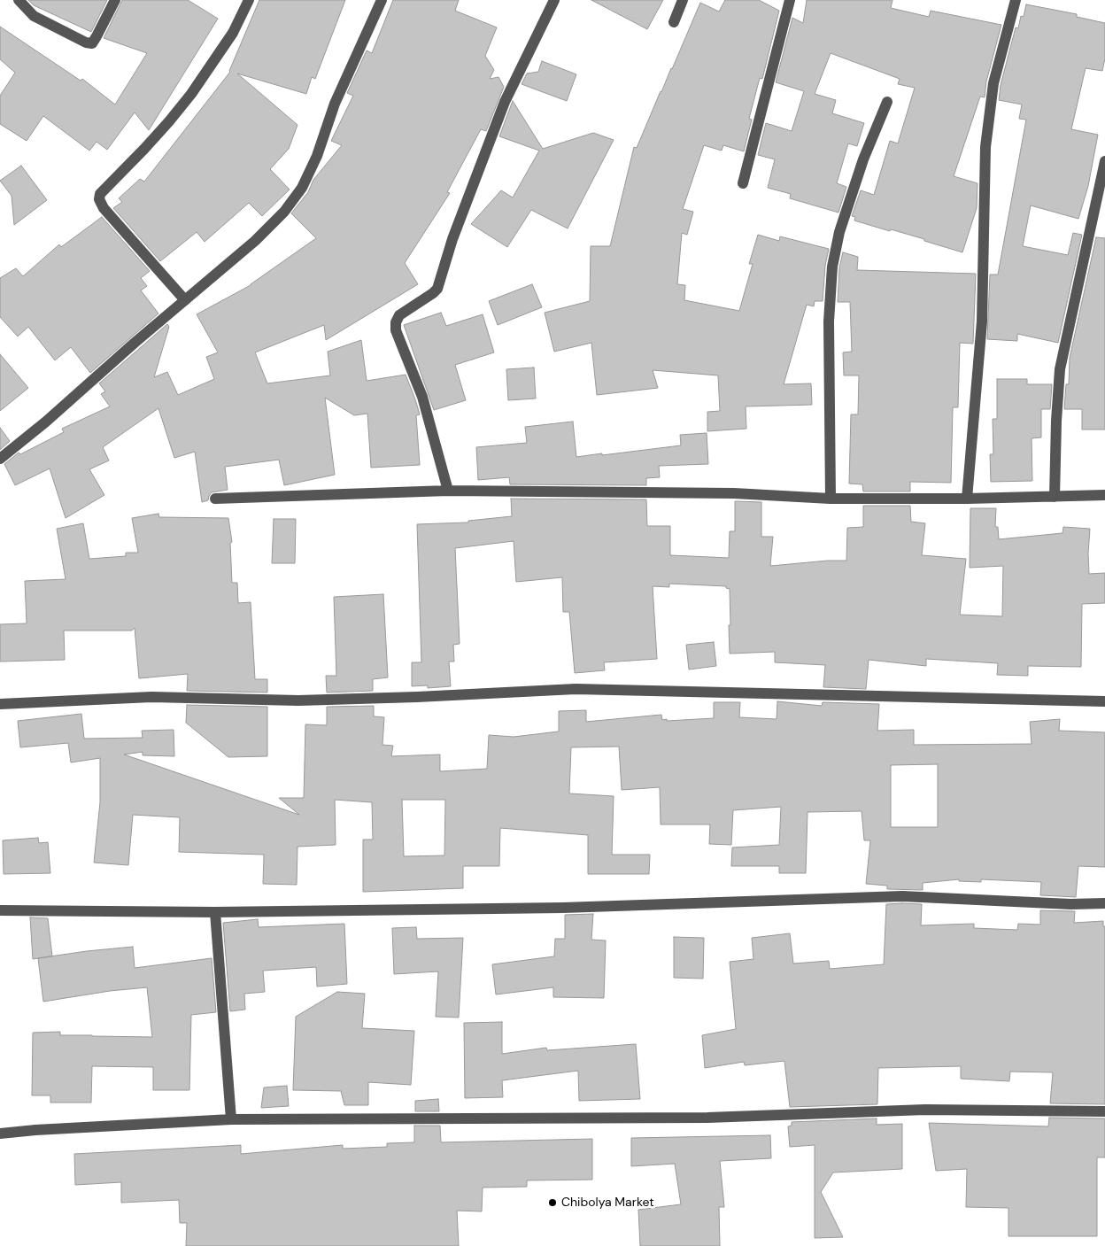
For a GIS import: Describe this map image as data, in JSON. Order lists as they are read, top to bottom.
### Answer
{
  "places": ["Chibolya Market"]
}
